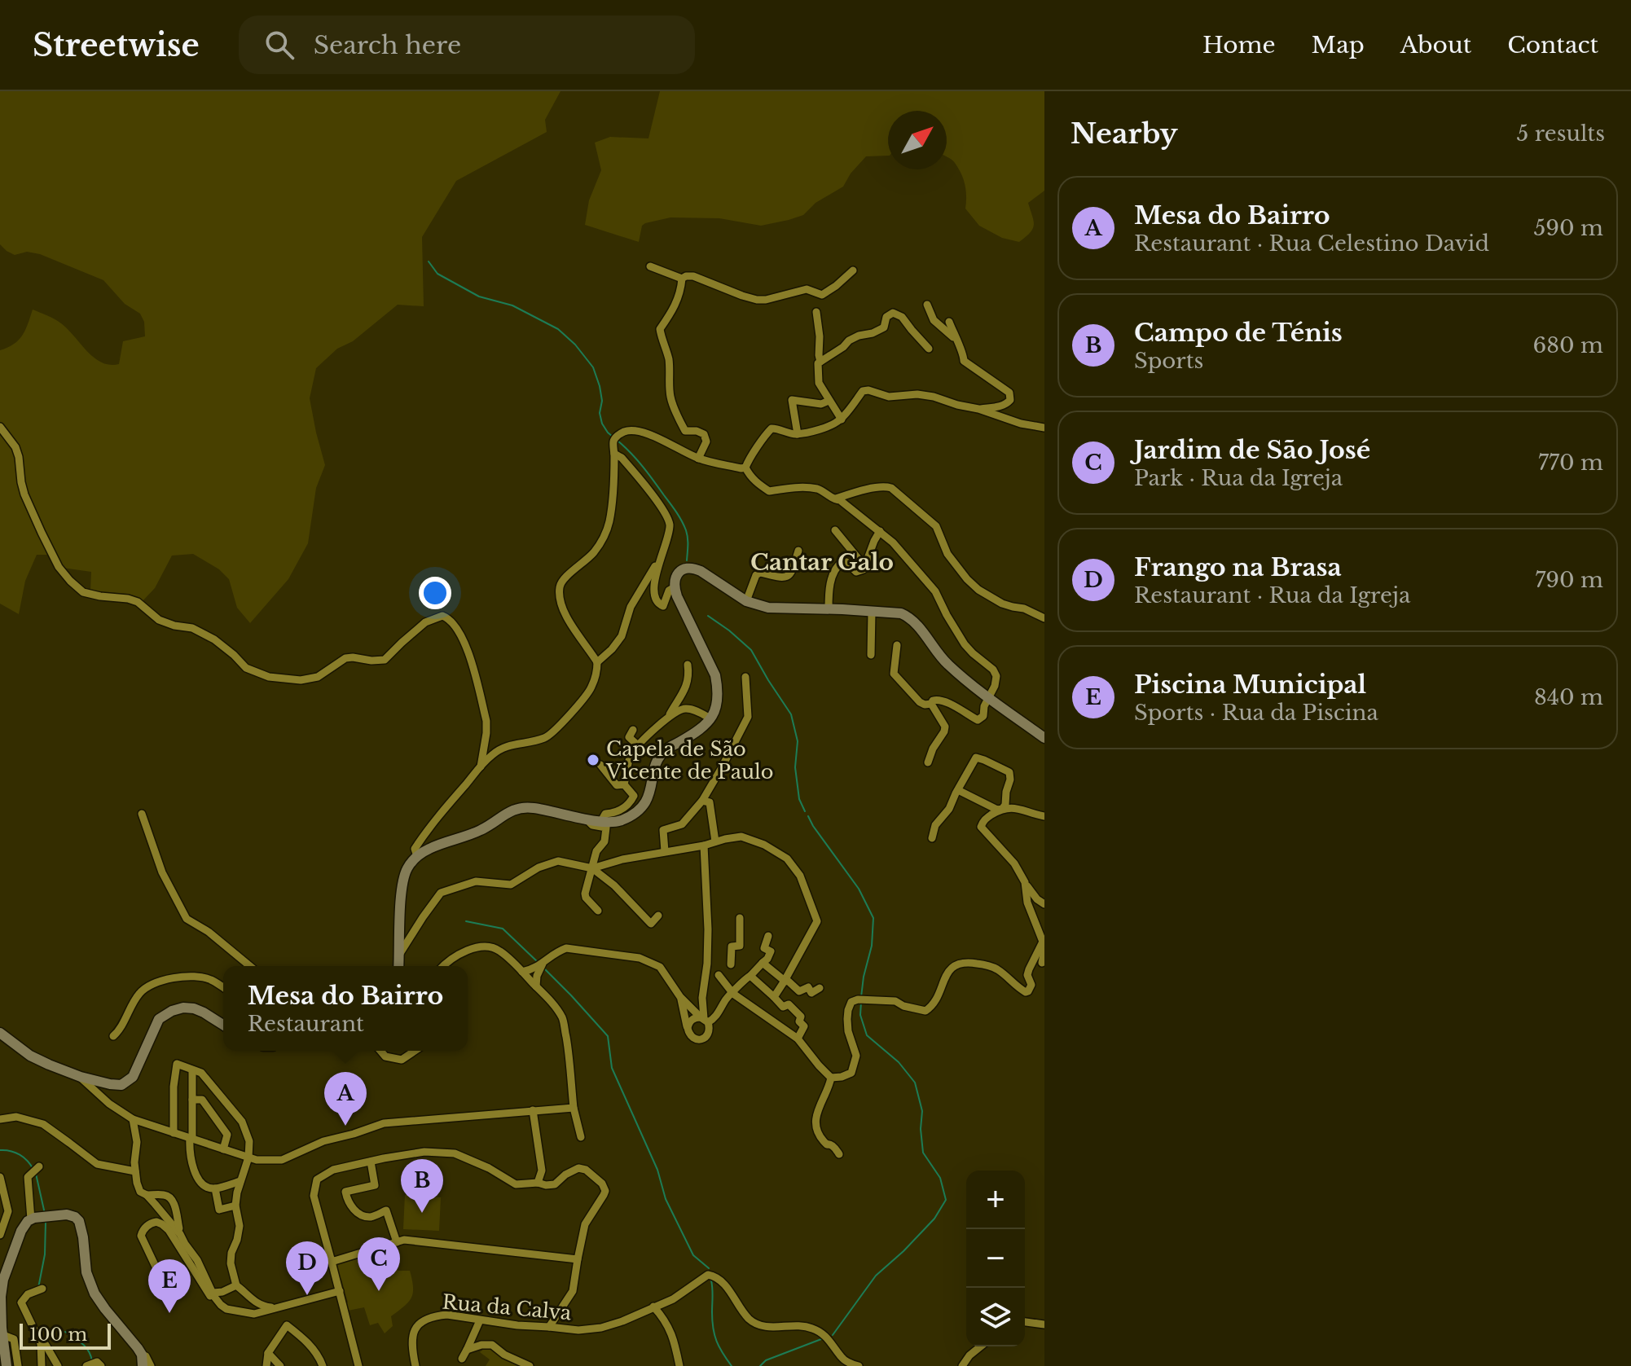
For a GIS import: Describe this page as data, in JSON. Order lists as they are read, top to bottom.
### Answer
{
  "streets": {
    "street": ["Rua da Calva"]
  },
  "districts": ["Cantar Galo"],
  "places": ["Capela de São Vicente de Paulo"],
  "scale_bar": "100 m",
  "north": "top right",
  "page": {
    "header": "Streetwise",
    "search": "Search here",
    "nav": [
      "Home",
      "Map",
      "About",
      "Contact"
    ],
    "heading": ["Nearby", "5 results"],
    "list": [
      {
        "mark": "A",
        "name": "Mesa do Bairro",
        "note": "Restaurant · Rua Celestino David",
        "value": "590 m"
      },
      {
        "mark": "B",
        "name": "Campo de Ténis",
        "note": "Sports",
        "value": "680 m"
      },
      {
        "mark": "C",
        "name": "Jardim de São José",
        "note": "Park · Rua da Igreja",
        "value": "770 m"
      },
      {
        "mark": "D",
        "name": "Frango na Brasa",
        "note": "Restaurant · Rua da Igreja",
        "value": "790 m"
      },
      {
        "mark": "E",
        "name": "Piscina Municipal",
        "note": "Sports · Rua da Piscina",
        "value": "840 m"
      }
    ],
    "popup": ["Mesa do Bairro", "Restaurant"],
    "pins": [
      "A",
      "B",
      "C",
      "D",
      "E"
    ],
    "map_buttons": ["+", "−"],
    "scale": "100 m"
  }
}
